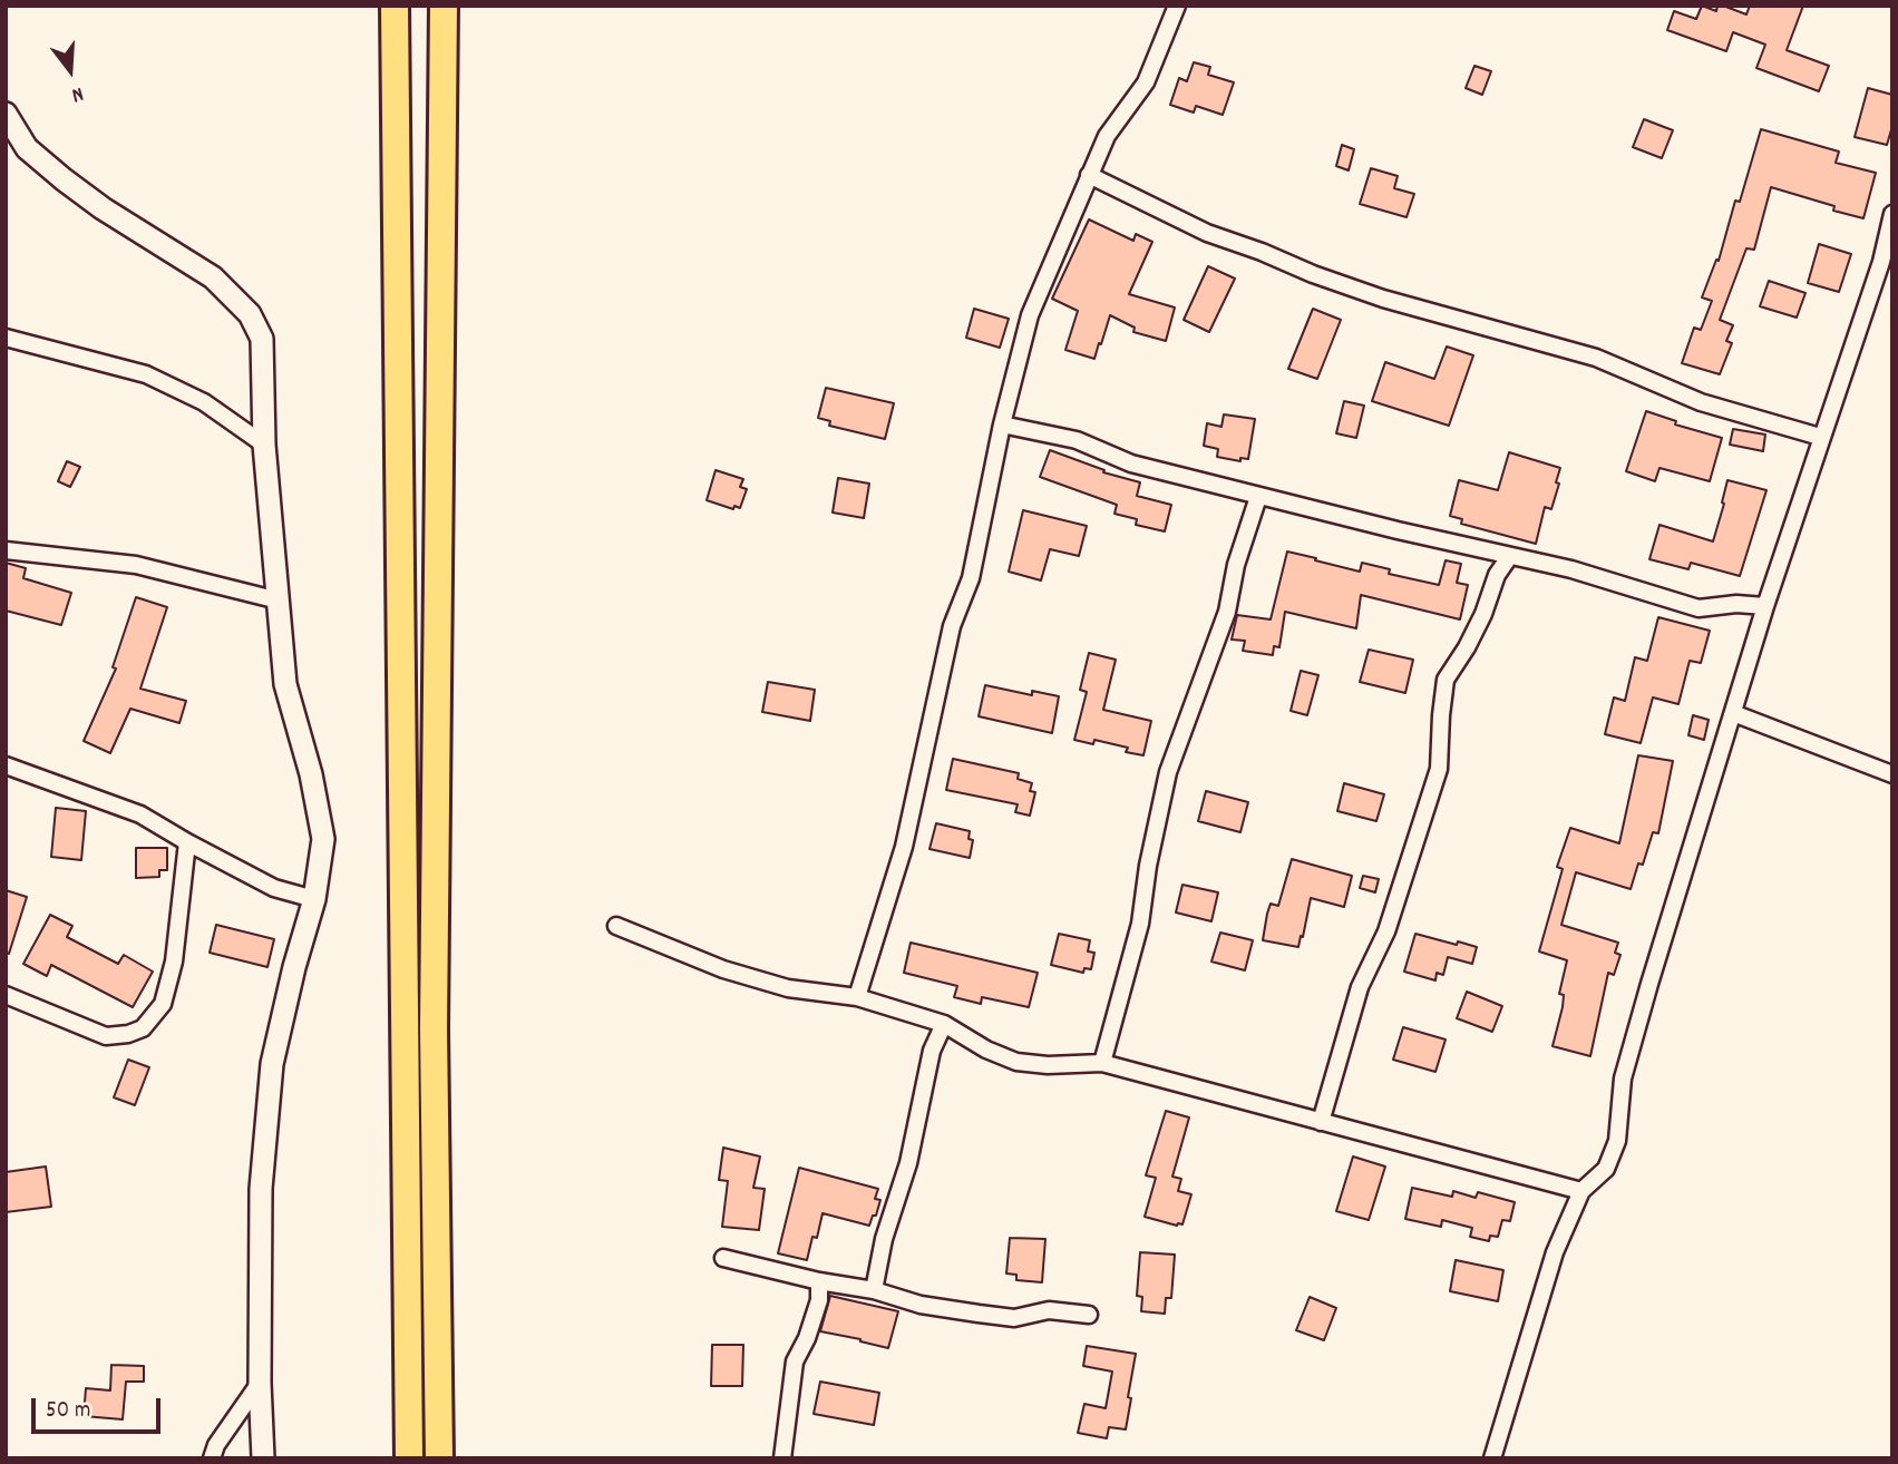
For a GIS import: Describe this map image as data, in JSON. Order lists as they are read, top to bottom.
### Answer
{
  "scale_bar": "50 m",
  "north": "bottom"
}
